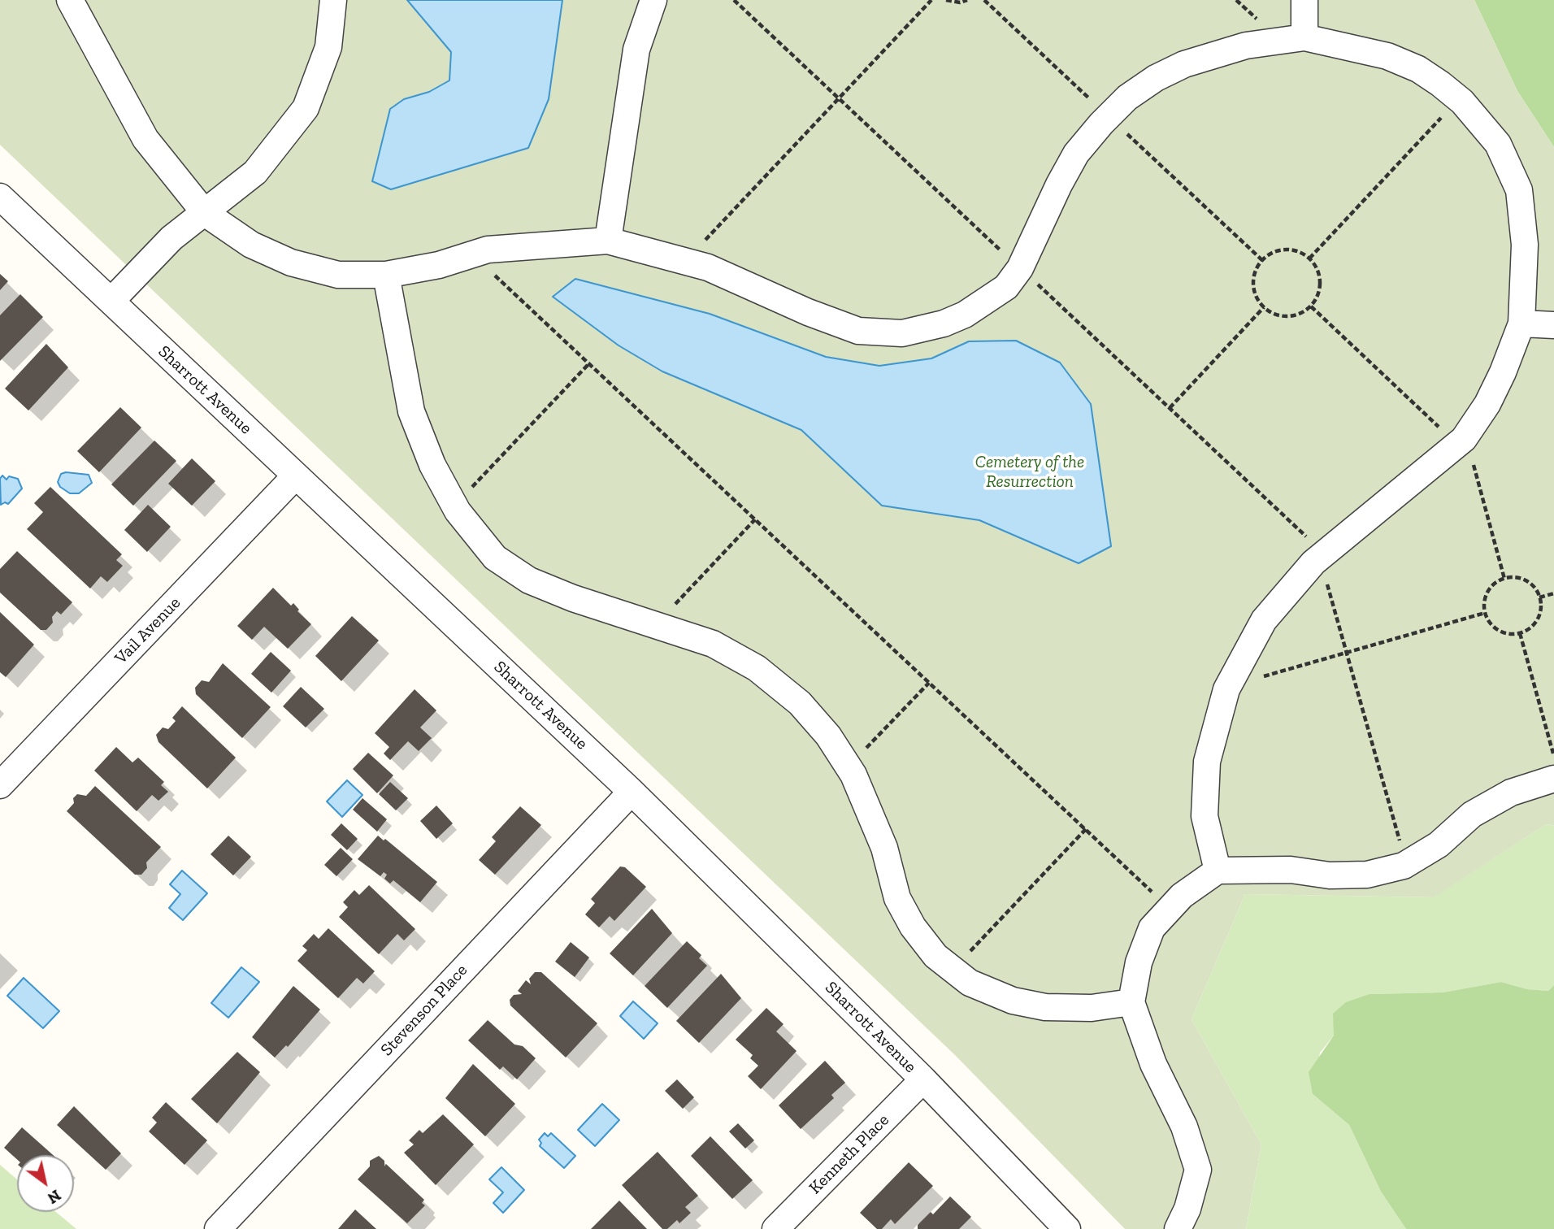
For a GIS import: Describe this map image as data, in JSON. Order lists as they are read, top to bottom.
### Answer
{
  "streets": {
    "street": [
      "Sharrott Avenue",
      "Vail Avenue",
      "Stevenson Place",
      "Kenneth Place"
    ]
  },
  "crossings": [
    ["Sharrott Avenue", "Vail Avenue"],
    ["Sharrott Avenue", "Stevenson Place"],
    ["Sharrott Avenue", "Kenneth Place"]
  ],
  "parks": ["Cemetery of the Resurrection"],
  "north": "bottom right"
}
